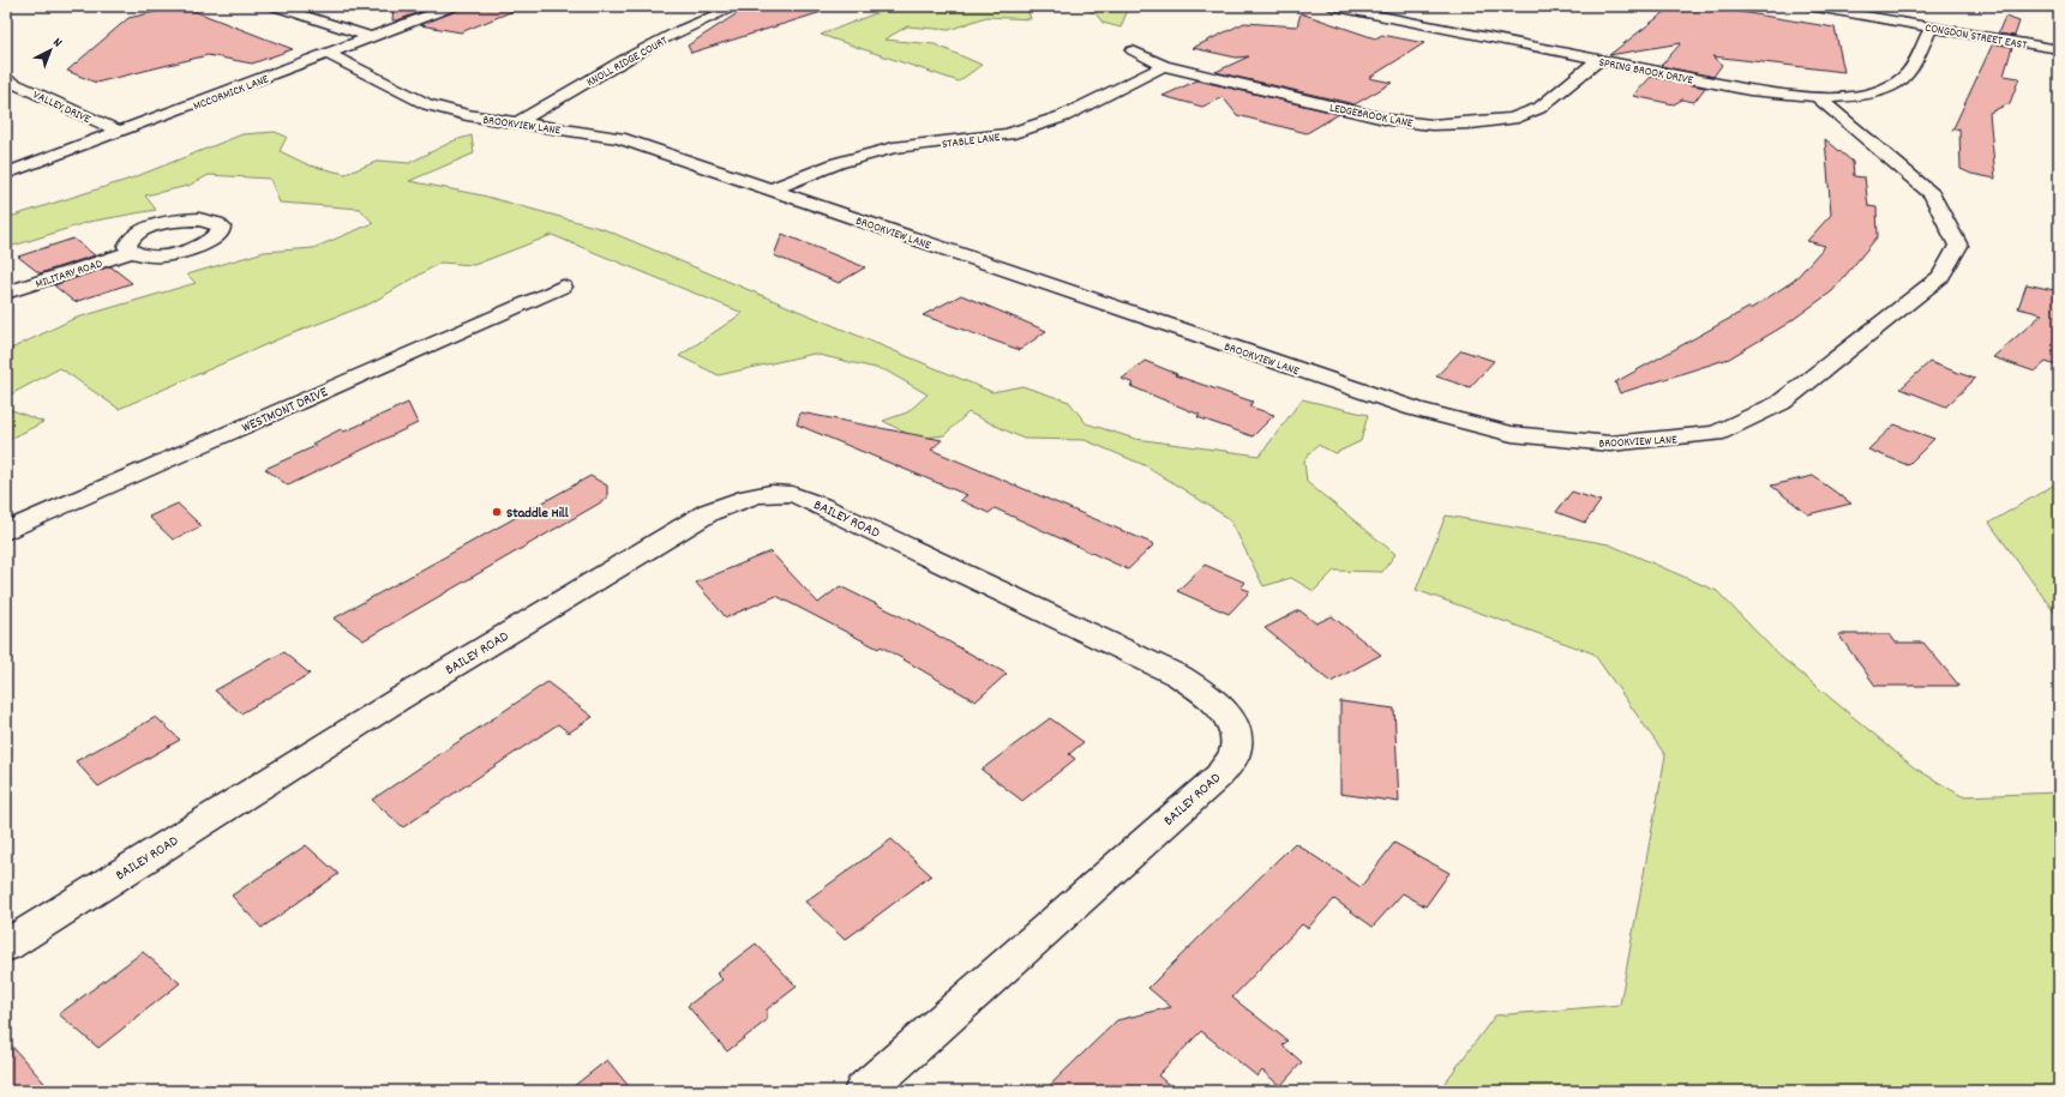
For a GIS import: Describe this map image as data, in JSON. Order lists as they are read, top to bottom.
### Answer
{
  "streets": {
    "street": [
      "CONGDON STREET EAST",
      "KNOLL RIDGE COURT",
      "SPRING BROOK DRIVE",
      "MCCORMICK LANE",
      "VALLEY DRIVE",
      "LEDGEBROOK LANE",
      "BROOKVIEW LANE",
      "STABLE LANE",
      "MILITARY ROAD",
      "WESTMONT DRIVE",
      "BAILEY ROAD"
    ]
  },
  "crossings": [
    ["CONGDON STREET EAST", "SPRING BROOK DRIVE"],
    ["KNOLL RIDGE COURT", "BROOKVIEW LANE"],
    ["SPRING BROOK DRIVE", "LEDGEBROOK LANE"],
    ["SPRING BROOK DRIVE", "BROOKVIEW LANE"],
    ["MCCORMICK LANE", "VALLEY DRIVE"],
    ["MCCORMICK LANE", "BROOKVIEW LANE"],
    ["LEDGEBROOK LANE", "STABLE LANE"],
    ["BROOKVIEW LANE", "STABLE LANE"]
  ],
  "places": ["Staddle Hill"],
  "north": "top right"
}
